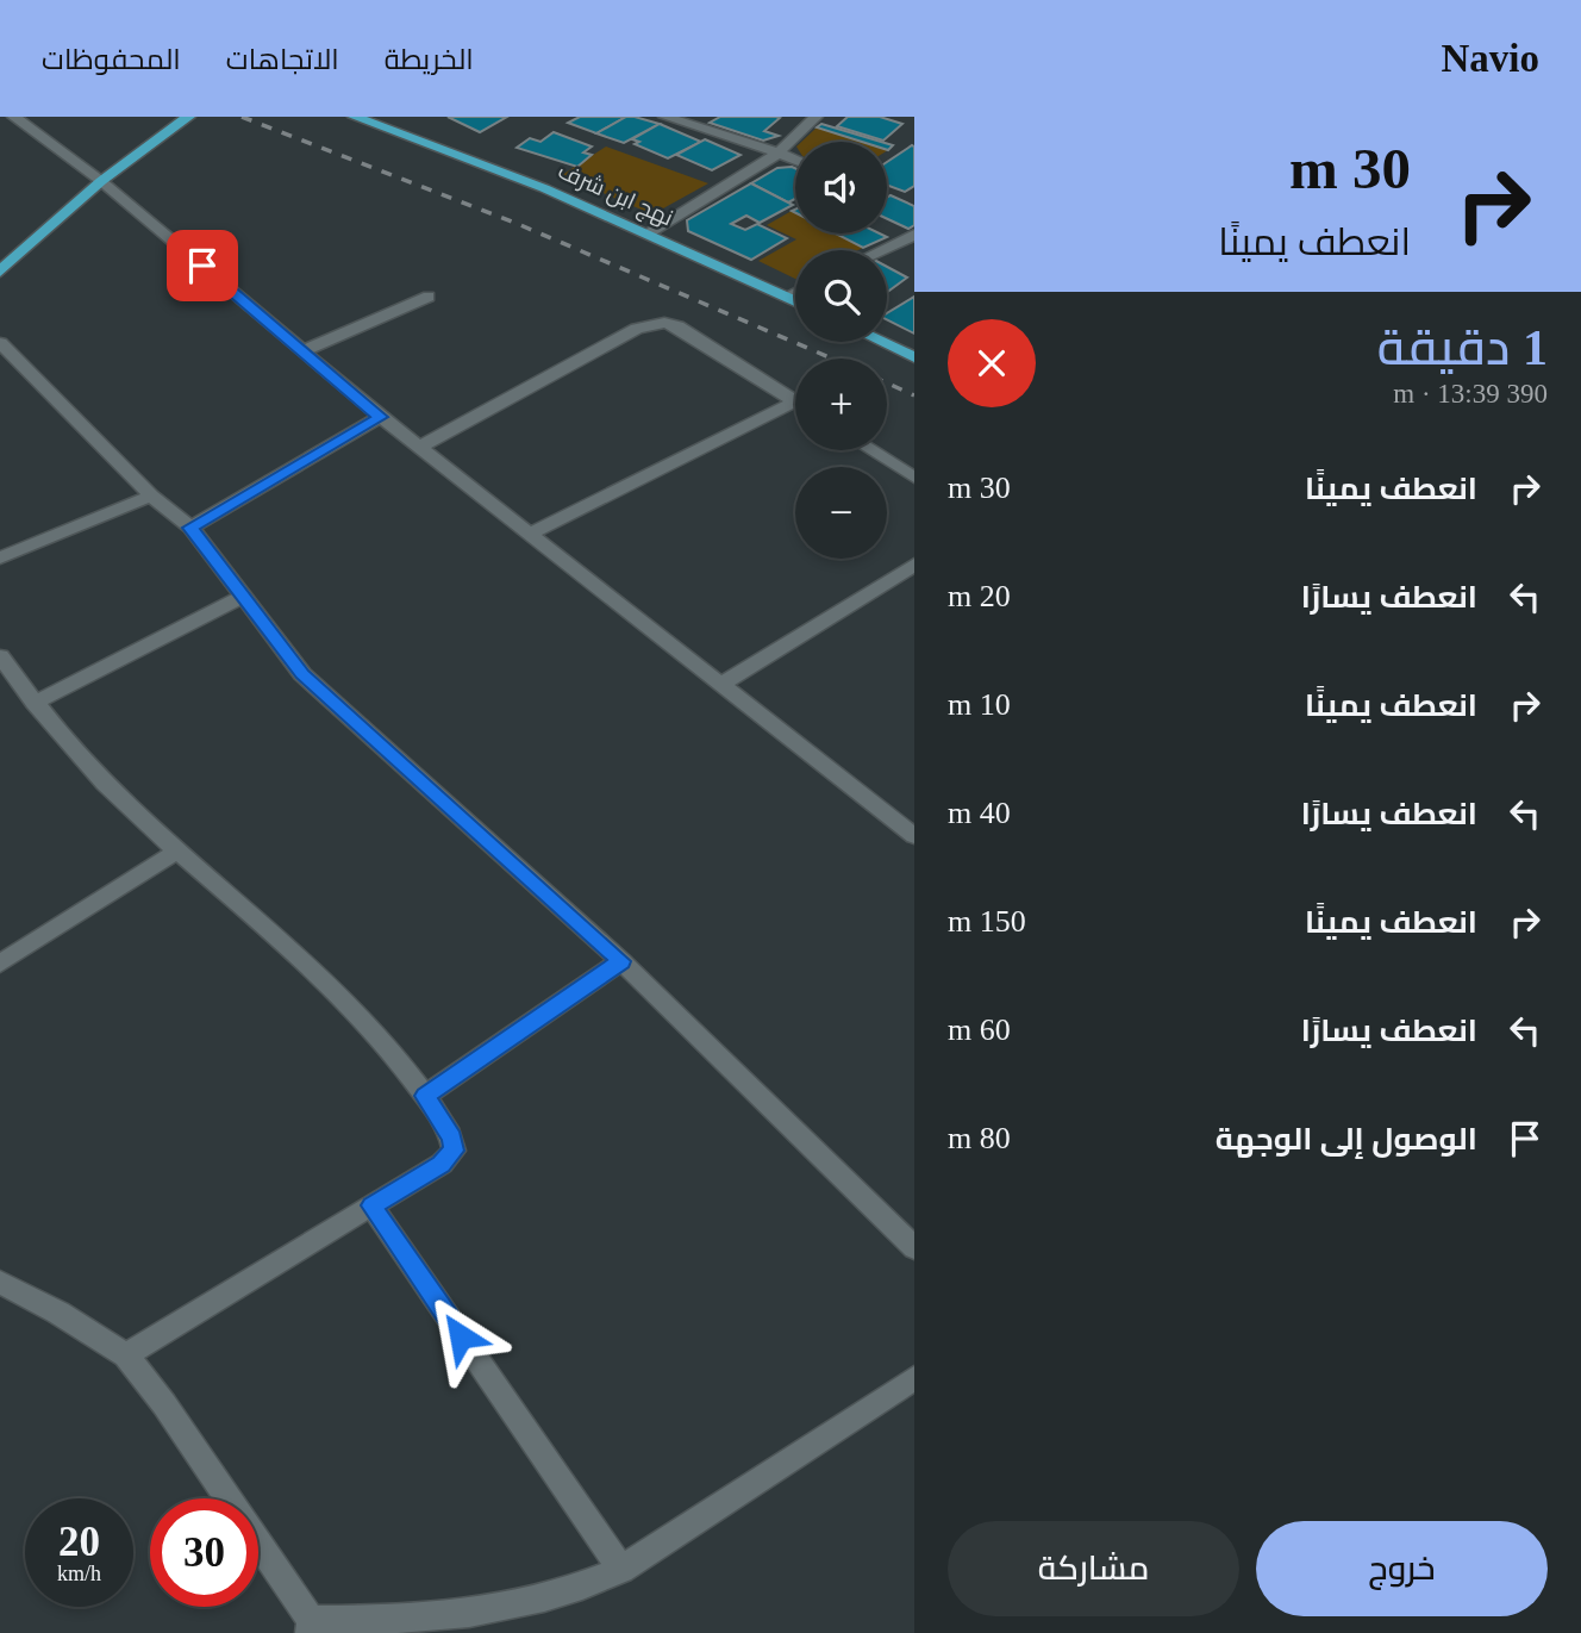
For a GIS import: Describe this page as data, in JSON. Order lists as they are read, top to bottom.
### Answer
{
  "streets": {
    "main road": ["نهج ابن شرف"]
  },
  "page": {
    "header": "Navio",
    "nav": ["الخريطة", "الاتجاهات", "المحفوظات"],
    "turn": ["30 m", "انعطف يمينًا"],
    "map_buttons": ["+", "−"],
    "heading": ["1 دقيقة", "390 m · 13:39"],
    "list": [
      {
        "name": "انعطف يمينًا",
        "value": "30 m"
      },
      {
        "name": "انعطف يسارًا",
        "value": "20 m"
      },
      {
        "name": "انعطف يمينًا",
        "value": "10 m"
      },
      {
        "name": "انعطف يسارًا",
        "value": "40 m"
      },
      {
        "name": "انعطف يمينًا",
        "value": "150 m"
      },
      {
        "name": "انعطف يسارًا",
        "value": "60 m"
      },
      {
        "name": "الوصول إلى الوجهة",
        "value": "80 m"
      }
    ],
    "speed": "20 km/h",
    "limit": "30",
    "buttons": ["خروج", "مشاركة"]
  }
}
